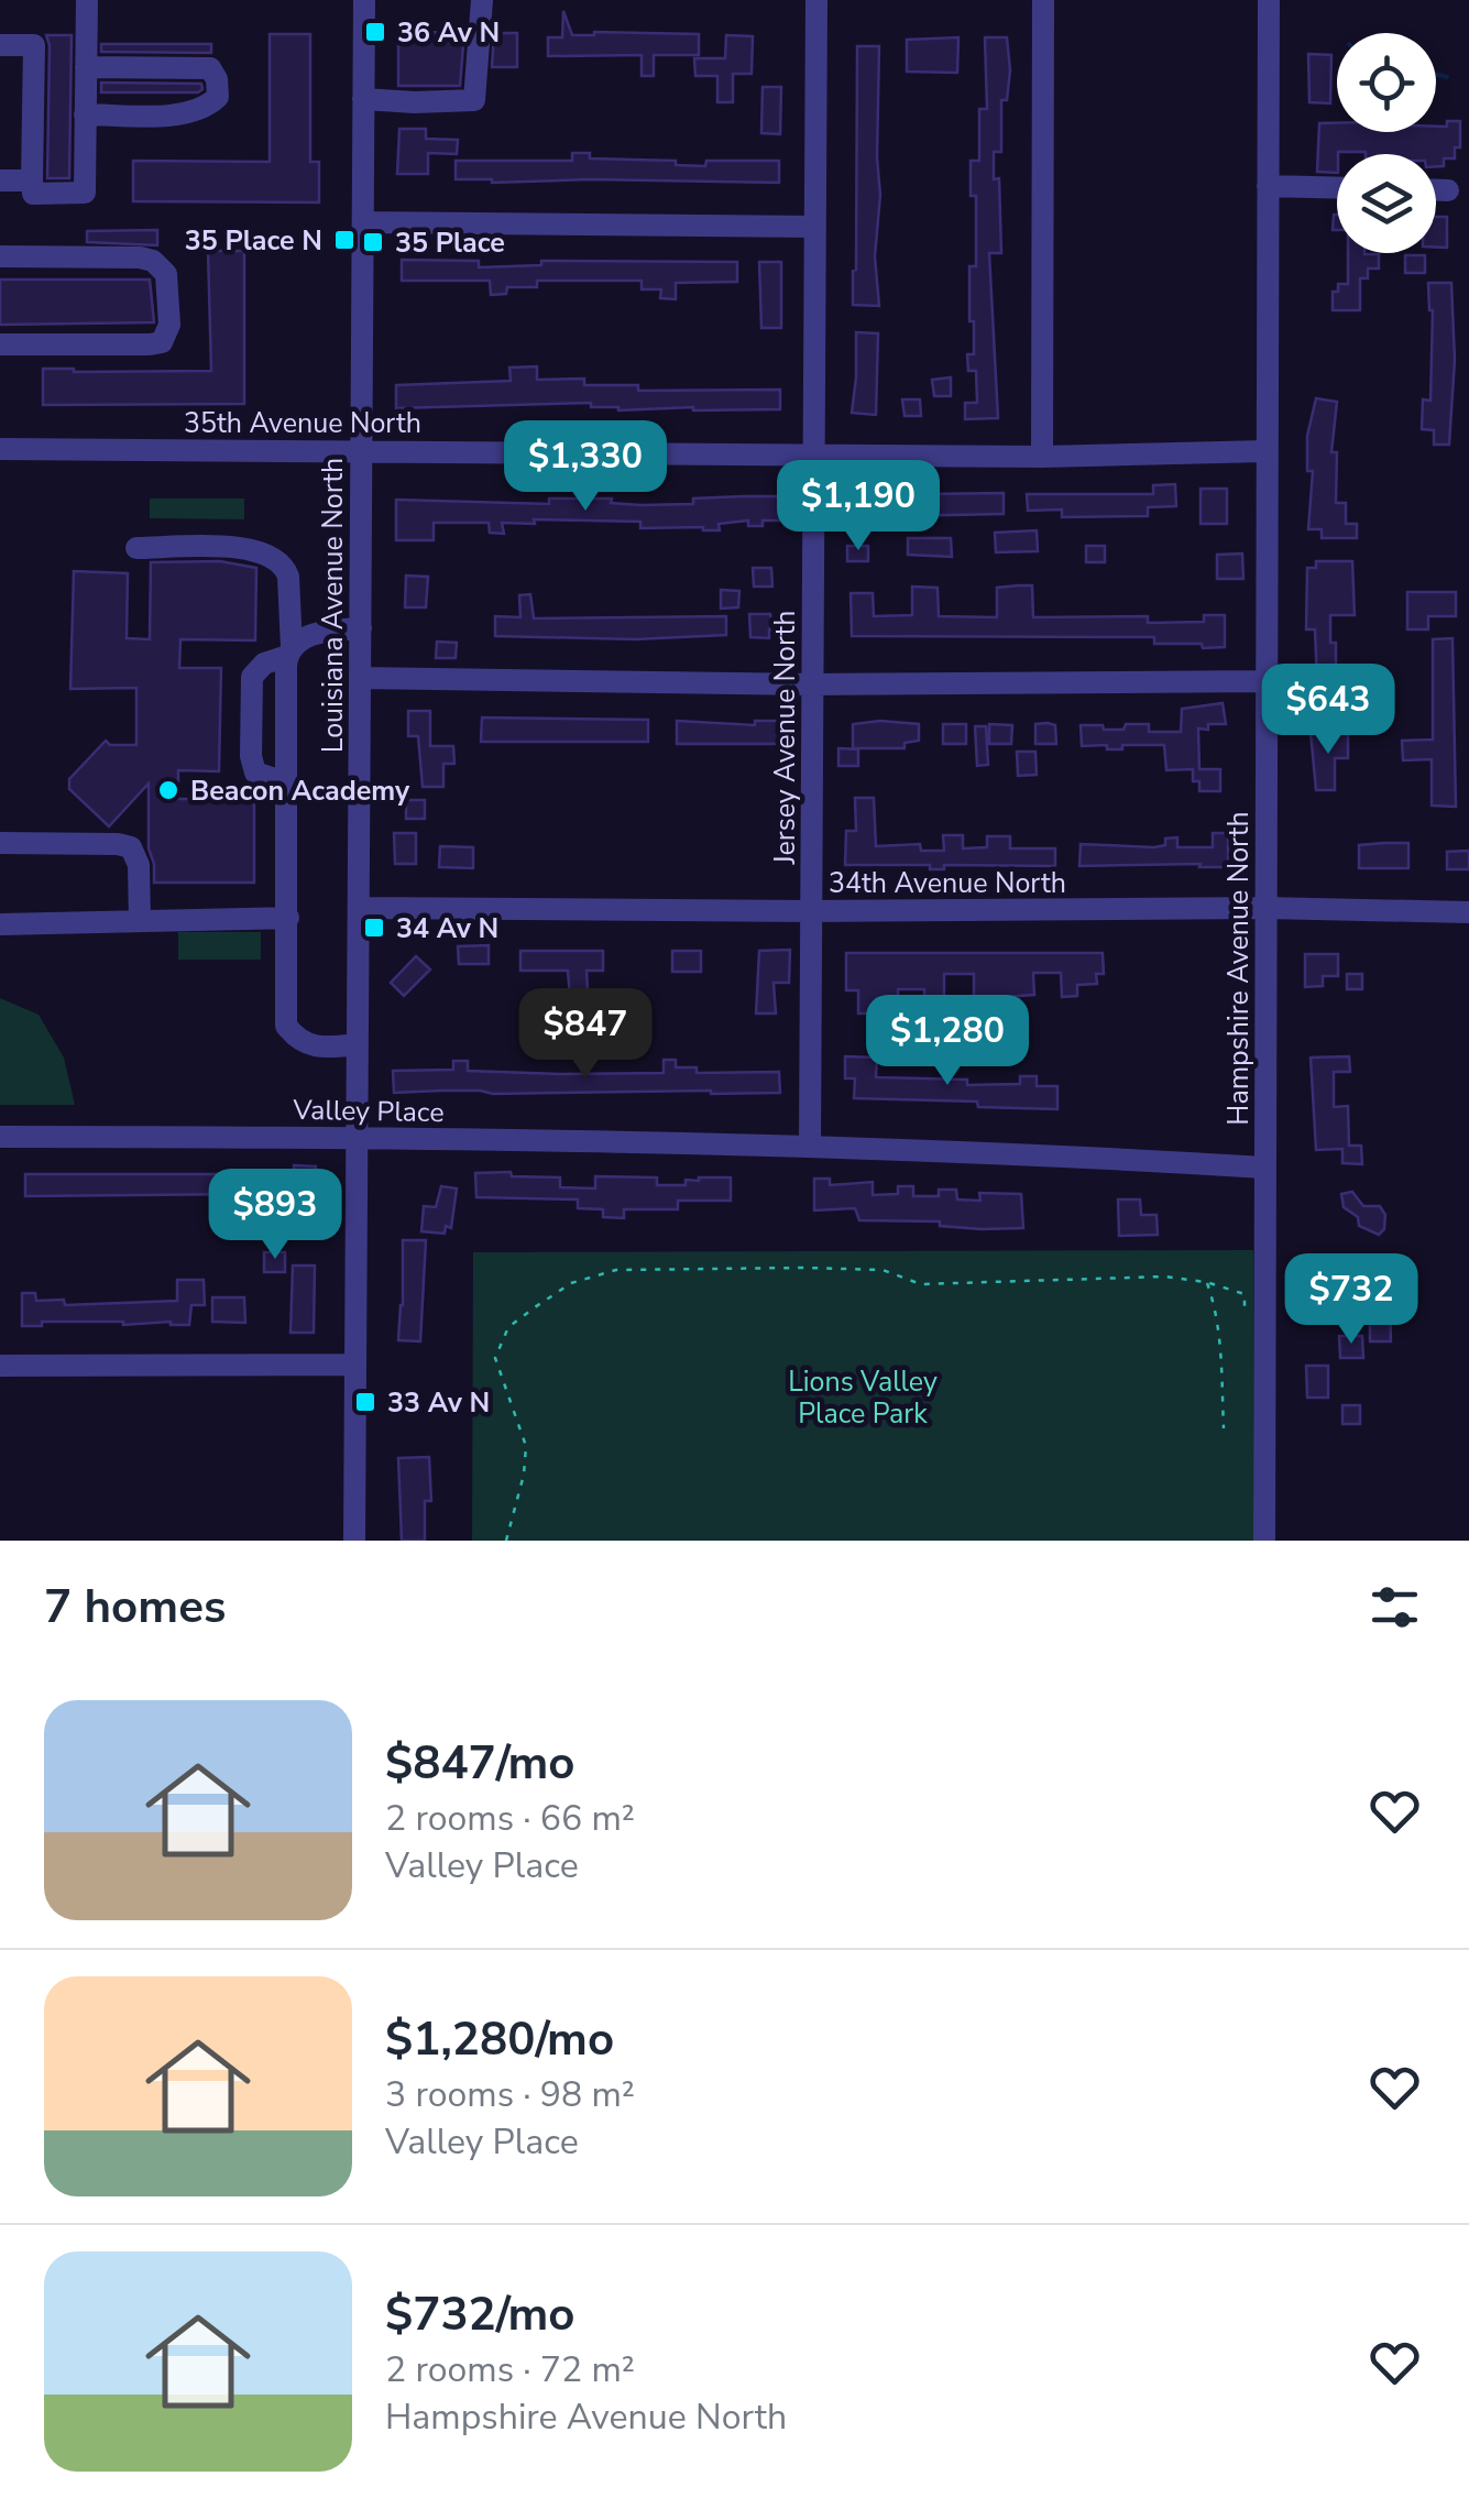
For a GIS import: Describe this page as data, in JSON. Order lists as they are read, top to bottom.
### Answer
{
  "streets": {
    "street": [
      "35th Avenue North",
      "Louisiana Avenue North",
      "Jersey Avenue North",
      "34th Avenue North",
      "Hampshire Avenue North",
      "Valley Place"
    ]
  },
  "crossings": [
    ["35th Avenue North", "Louisiana Avenue North"],
    ["35th Avenue North", "Jersey Avenue North"],
    ["35th Avenue North", "Hampshire Avenue North"],
    ["Louisiana Avenue North", "34th Avenue North"],
    ["Louisiana Avenue North", "Valley Place"],
    ["Jersey Avenue North", "34th Avenue North"],
    ["Jersey Avenue North", "Valley Place"],
    ["34th Avenue North", "Hampshire Avenue North"],
    ["Hampshire Avenue North", "Valley Place"]
  ],
  "parks": ["Lions Valley Place Park"],
  "places": {
    "transit": [
      "36 Av N",
      "35 Place N",
      "35 Place",
      "34 Av N",
      "33 Av N"
    ],
    "other": ["Beacon Academy"]
  },
  "page": {
    "price": [
      "$1,330",
      "$1,190",
      "$643",
      "$847",
      "$1,280",
      "$893",
      "$732"
    ],
    "heading": "7 homes",
    "list": [
      {
        "name": "$847/mo",
        "note": "2 rooms · 66 m² · Valley Place"
      },
      {
        "name": "$1,280/mo",
        "note": "3 rooms · 98 m² · Valley Place"
      },
      {
        "name": "$732/mo",
        "note": "2 rooms · 72 m² · Hampshire Avenue North"
      }
    ]
  }
}
